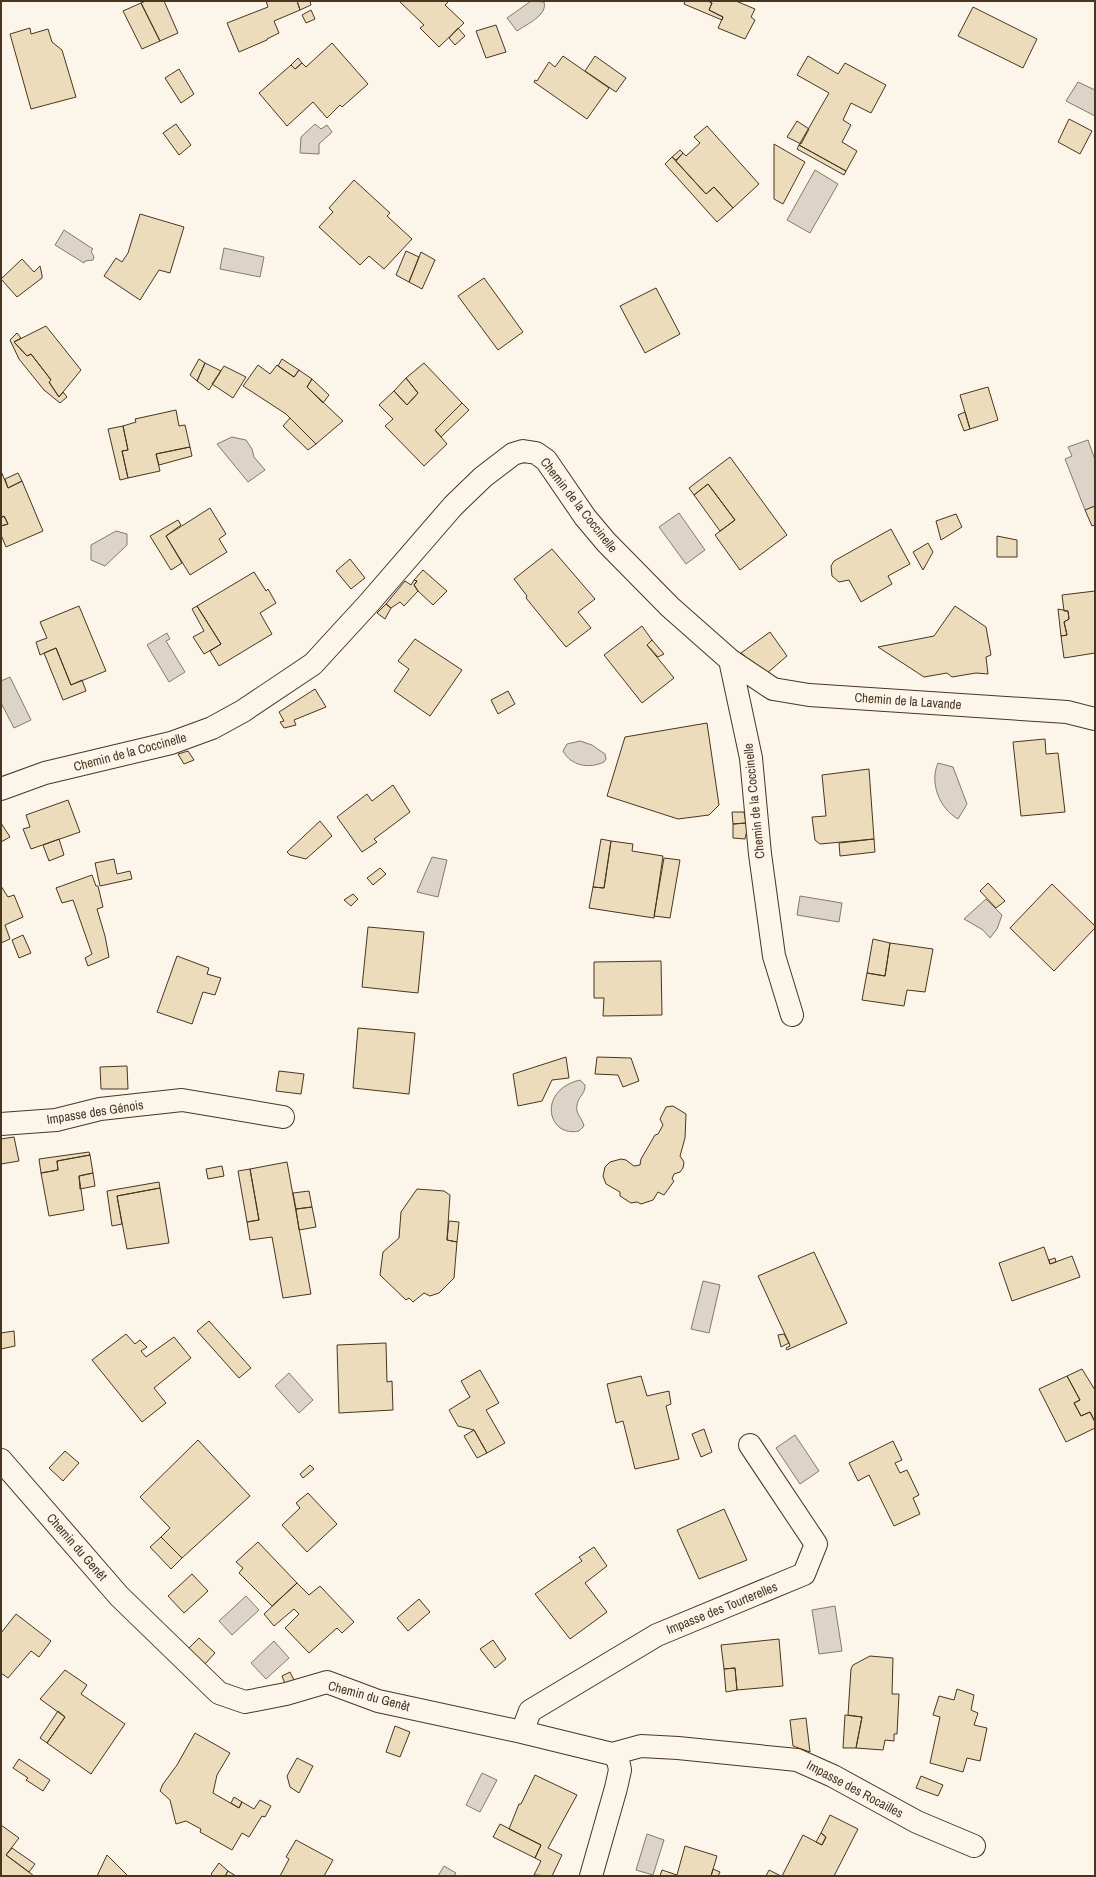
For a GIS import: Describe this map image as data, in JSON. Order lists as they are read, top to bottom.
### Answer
{
  "streets": {
    "street": [
      "Chemin de la Coccinelle",
      "Chemin de la Lavande",
      "Impasse des Génois",
      "Chemin du Genêt",
      "Impasse des Tourterelles",
      "Impasse des Rocailles"
    ]
  },
  "crossings": [
    ["Chemin de la Coccinelle", "Chemin de la Lavande"],
    ["Chemin du Genêt", "Impasse des Tourterelles"],
    ["Chemin du Genêt", "Impasse des Rocailles"]
  ]
}
